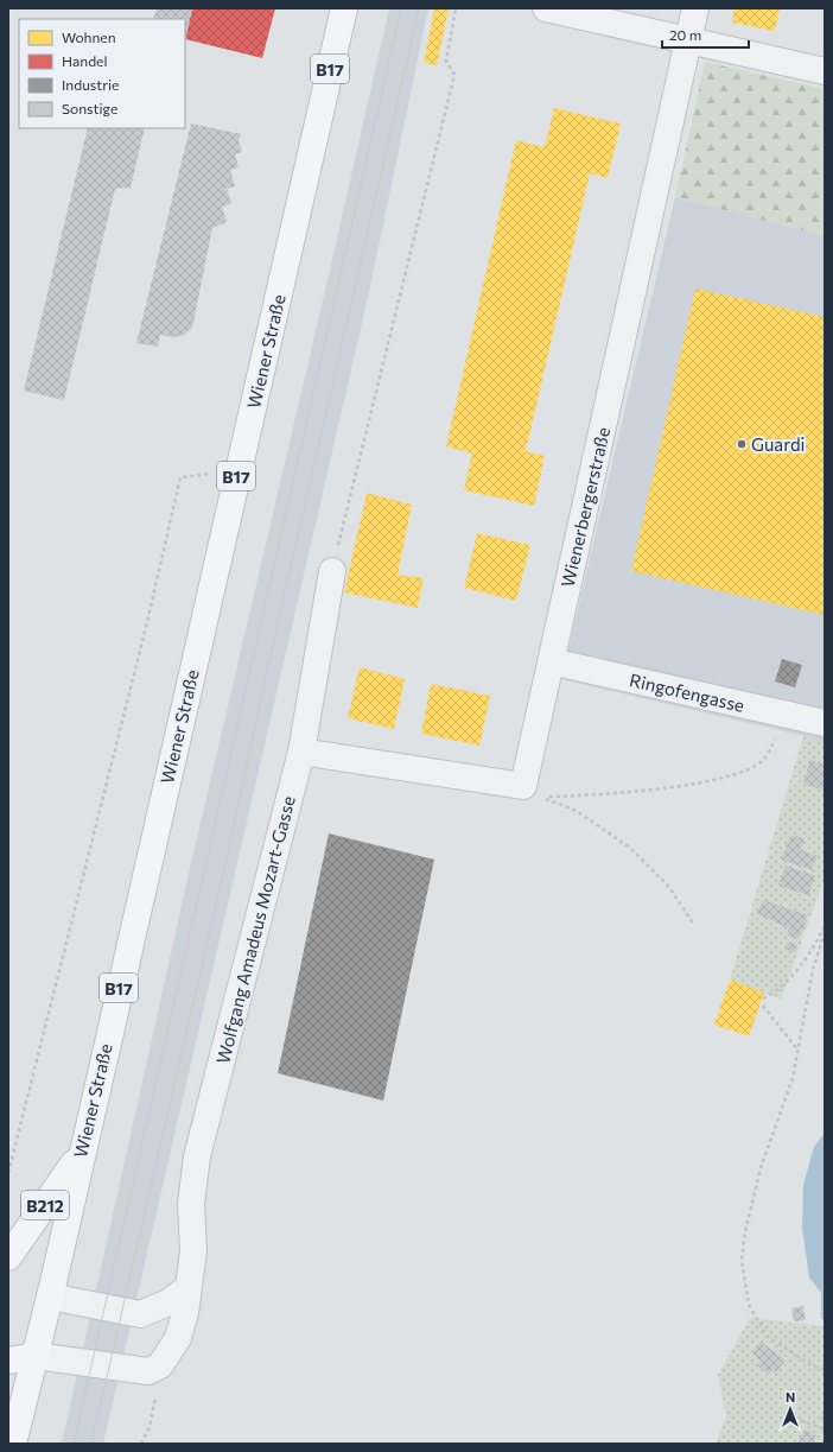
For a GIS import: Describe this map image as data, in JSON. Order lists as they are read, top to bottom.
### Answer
{
  "streets": {
    "main road": ["B17", "Wiener Straße", "B212"],
    "street": ["Wienerbergerstraße", "Ringofengasse", "Wolfgang Amadeus Mozart-Gasse"]
  },
  "crossings": [
    ["Wiener Straße", "B212"],
    ["Wienerbergerstraße", "Ringofengasse"],
    ["Wienerbergerstraße", "Wolfgang Amadeus Mozart-Gasse"]
  ],
  "places": ["Guardi"],
  "legend": [
    "Wohnen",
    "Handel",
    "Industrie",
    "Sonstige"
  ],
  "scale_bar": "20 m",
  "north": "top"
}
